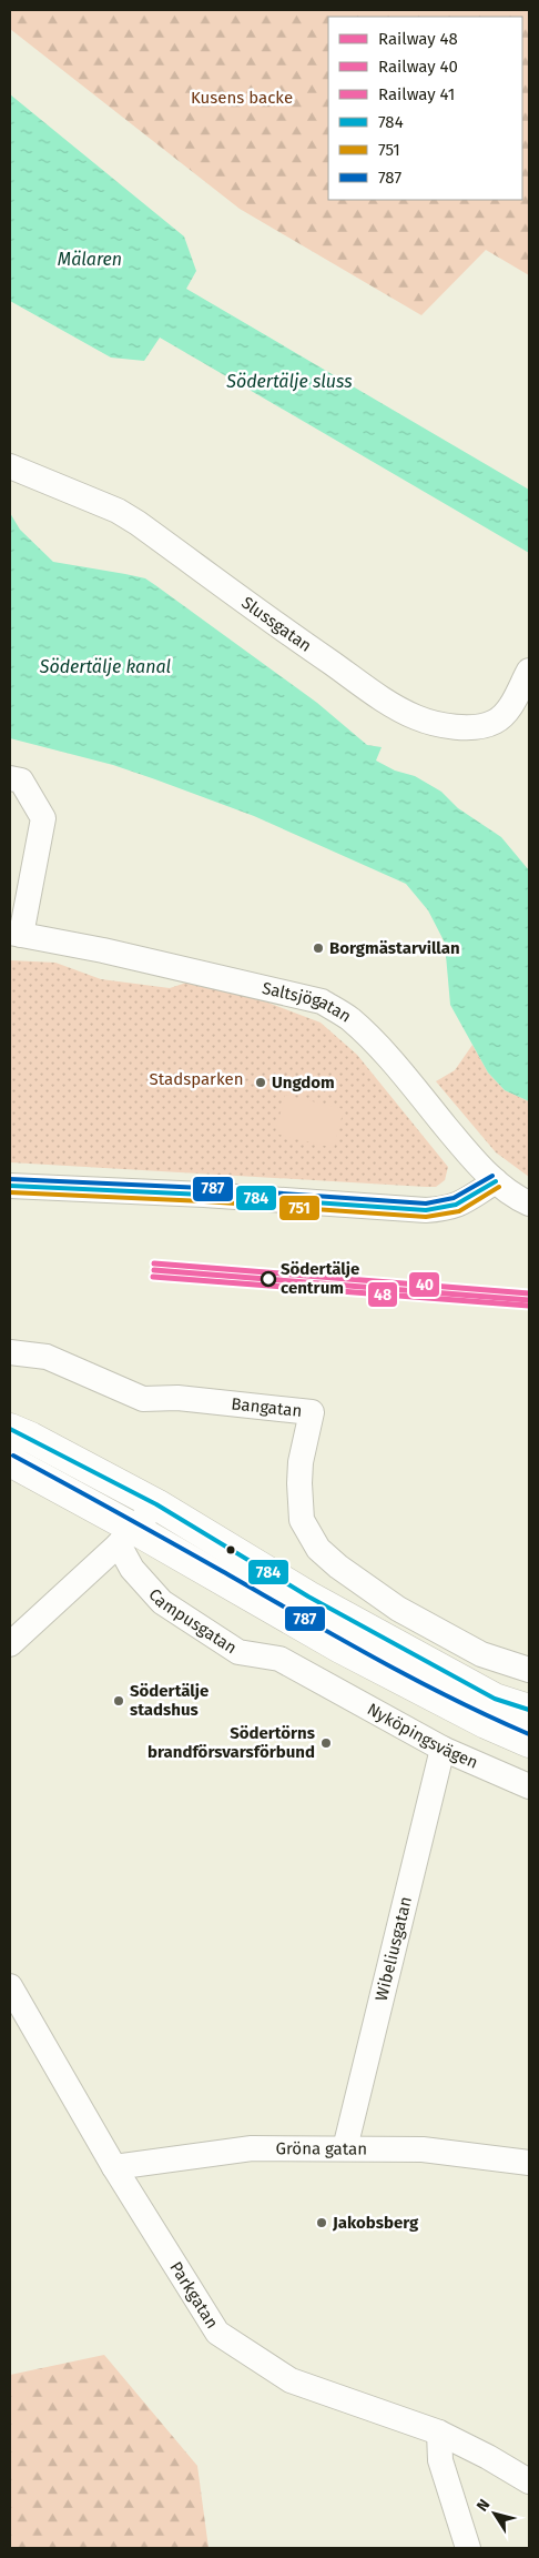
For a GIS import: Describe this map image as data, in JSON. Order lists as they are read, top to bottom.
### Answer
{
  "streets": {
    "street": [
      "Slussgatan",
      "Saltsjögatan",
      "Bangatan",
      "Campusgatan",
      "Nyköpingsvägen",
      "Wibeliusgatan",
      "Gröna gatan",
      "Parkgatan"
    ]
  },
  "crossings": [
    ["Campusgatan", "Nyköpingsvägen"],
    ["Nyköpingsvägen", "Wibeliusgatan"],
    ["Wibeliusgatan", "Gröna gatan"],
    ["Gröna gatan", "Parkgatan"]
  ],
  "water": ["Mälaren", "Södertälje sluss", "Södertälje kanal"],
  "parks": ["Kusens backe", "Stadsparken"],
  "places": [
    "Borgmästarvillan",
    "Ungdom",
    "Södertälje centrum",
    "Södertälje stadshus",
    "Södertörns brandförsvarsförbund",
    "Jakobsberg"
  ],
  "lines": [
    "transit line 787",
    "transit line 784",
    "transit line 751",
    "rail line 40",
    "rail line 41",
    "rail line 48"
  ],
  "legend": [
    "Railway 48",
    "Railway 40",
    "Railway 41",
    "784",
    "751",
    "787"
  ],
  "north": "top left"
}
